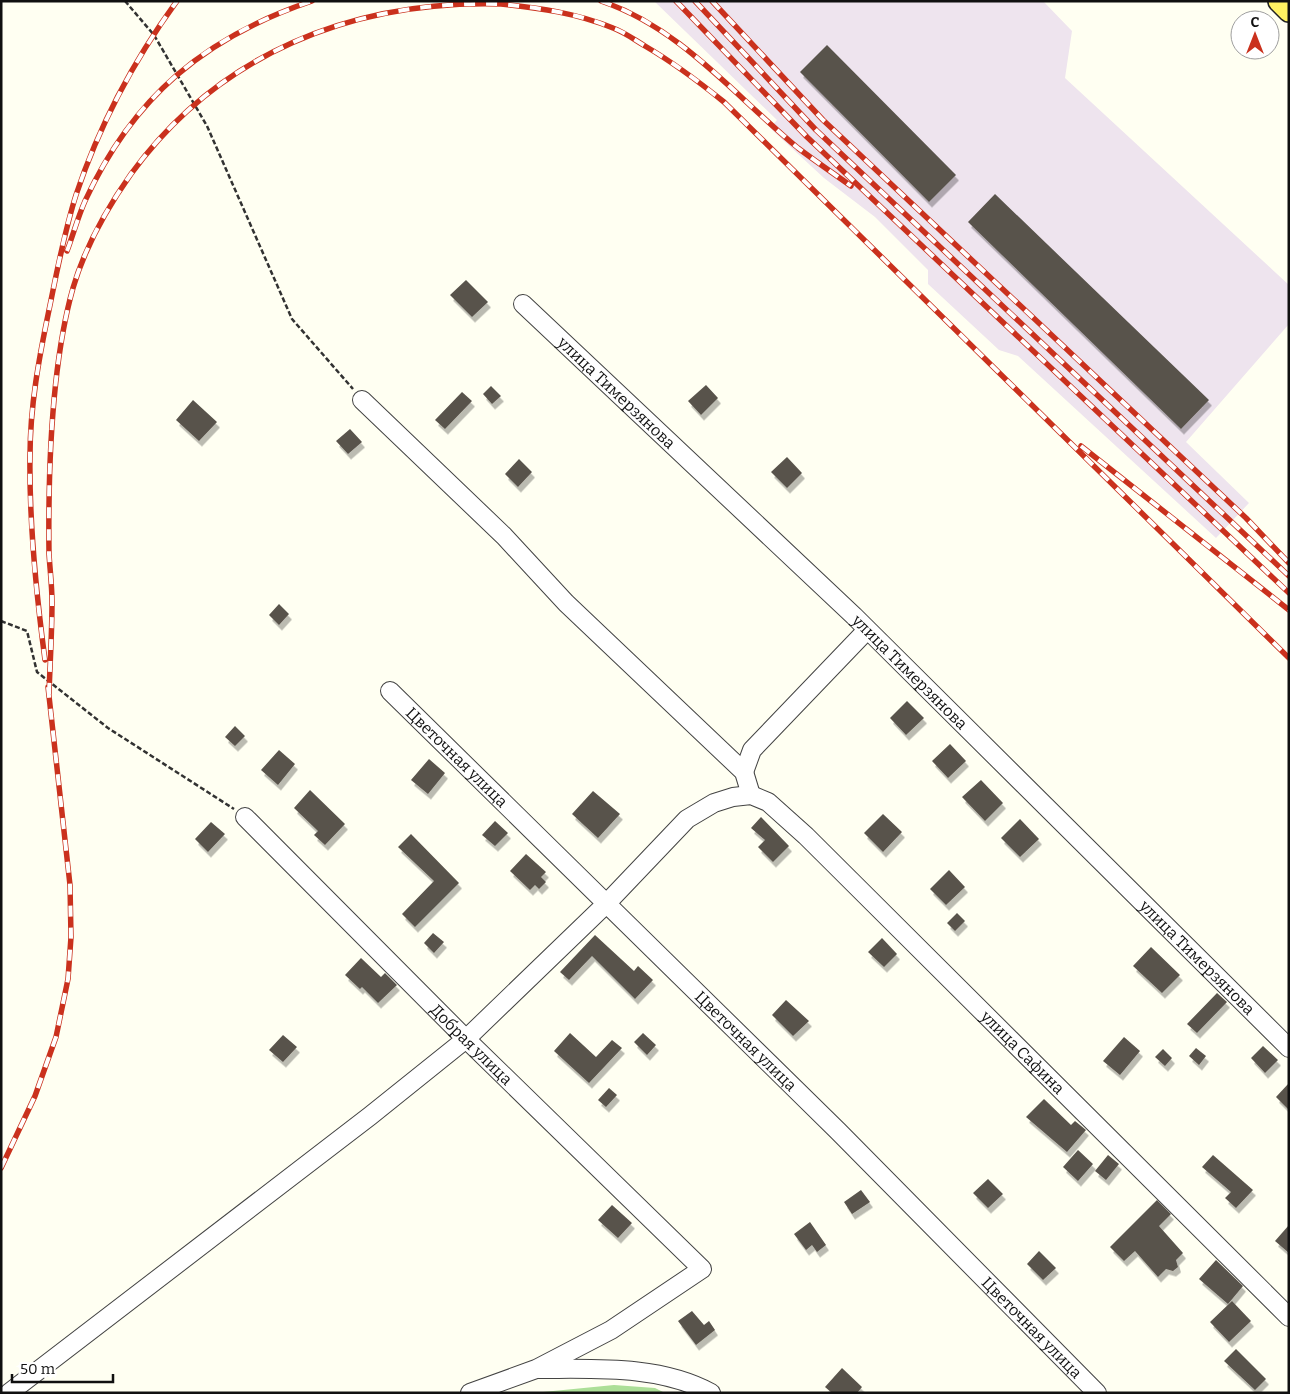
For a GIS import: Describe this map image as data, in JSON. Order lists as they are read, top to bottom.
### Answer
{
  "streets": {
    "street": [
      "улица Тимерзянова",
      "Цветочная улица",
      "Добрая улица",
      "улица Сафина"
    ]
  },
  "scale_bar": "50 m",
  "north": "top"
}
